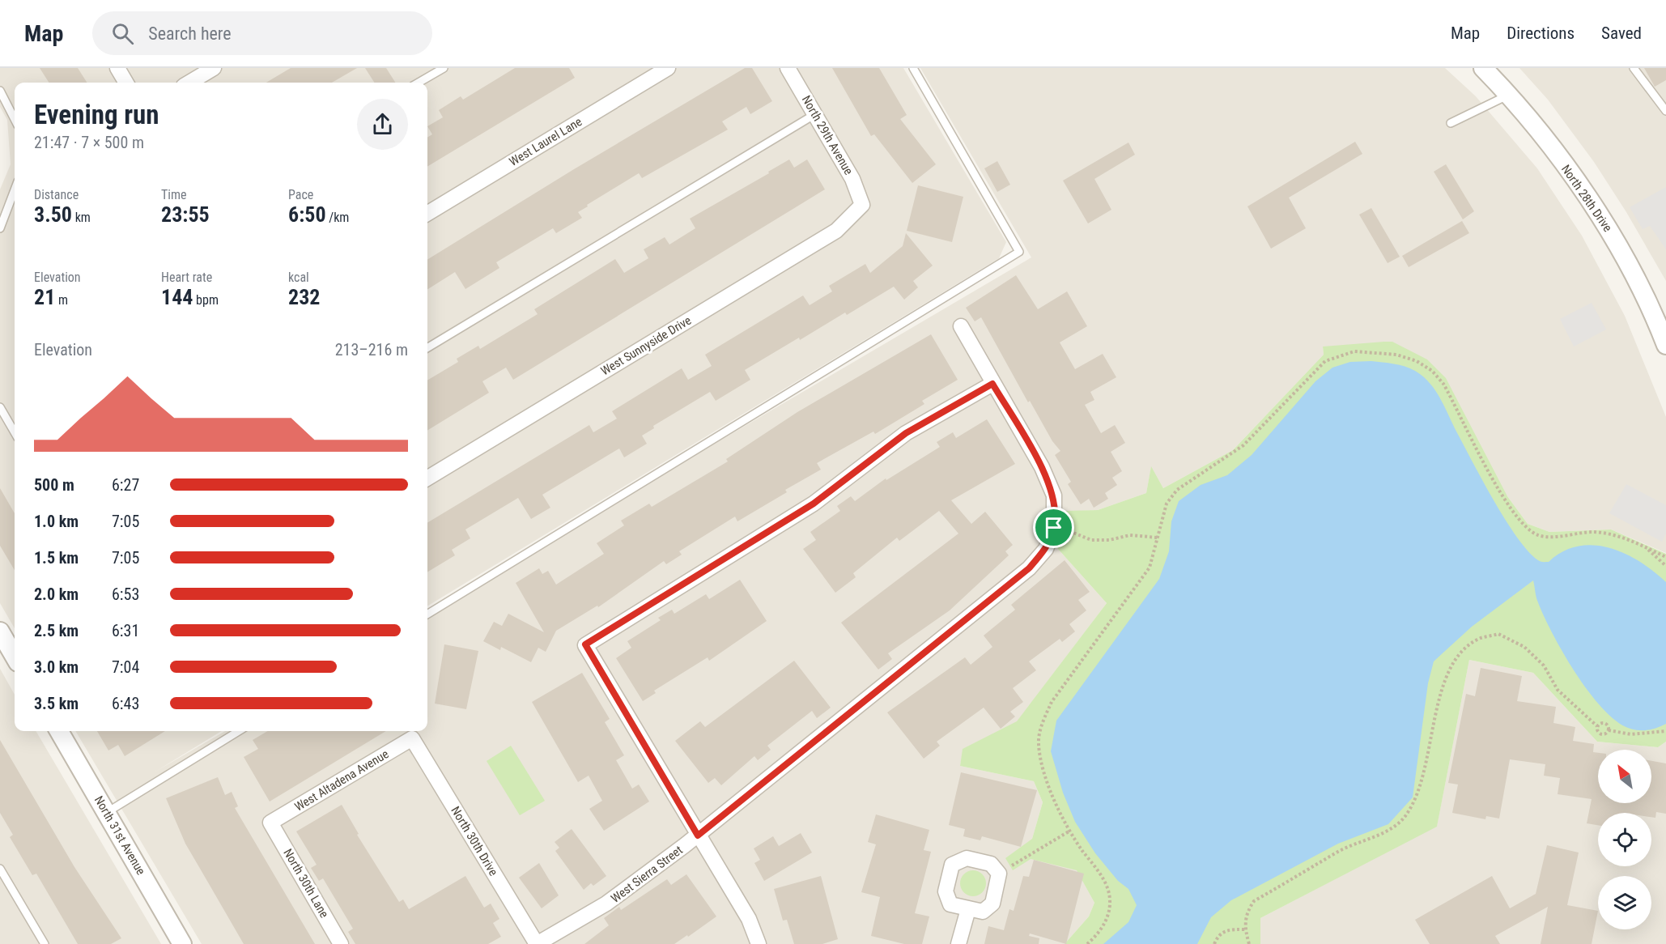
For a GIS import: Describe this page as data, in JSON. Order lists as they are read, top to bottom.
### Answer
{
  "streets": {
    "street": [
      "North 29th Avenue",
      "West Laurel Lane",
      "North 28th Drive",
      "West Sunnyside Drive",
      "West Altadena Avenue",
      "North 31st Avenue",
      "North 30th Drive",
      "West Sierra Street",
      "North 30th Lane"
    ]
  },
  "crossings": [
    ["North 29th Avenue", "West Sunnyside Drive"],
    ["West Altadena Avenue", "North 30th Drive"],
    ["West Altadena Avenue", "North 30th Lane"],
    ["North 30th Drive", "West Sierra Street"]
  ],
  "north": "top left",
  "page": {
    "header": "Map",
    "search": "Search here",
    "nav": ["Map", "Directions", "Saved"],
    "heading": ["Evening run", "21:47 · 7 × 500 m"],
    "stats": [
      ["Distance", "3.50 km"],
      ["Time", "23:55"],
      ["Pace", "6:50 /km"],
      ["Elevation", "21 m"],
      ["Heart rate", "144 bpm"],
      ["kcal", "232"]
    ],
    "chart": ["Elevation", "213–216 m"],
    "list": [
      {
        "name": "500 m",
        "note": "6:27"
      },
      {
        "name": "1.0 km",
        "note": "7:05"
      },
      {
        "name": "1.5 km",
        "note": "7:05"
      },
      {
        "name": "2.0 km",
        "note": "6:53"
      },
      {
        "name": "2.5 km",
        "note": "6:31"
      },
      {
        "name": "3.0 km",
        "note": "7:04"
      },
      {
        "name": "3.5 km",
        "note": "6:43"
      }
    ]
  }
}
